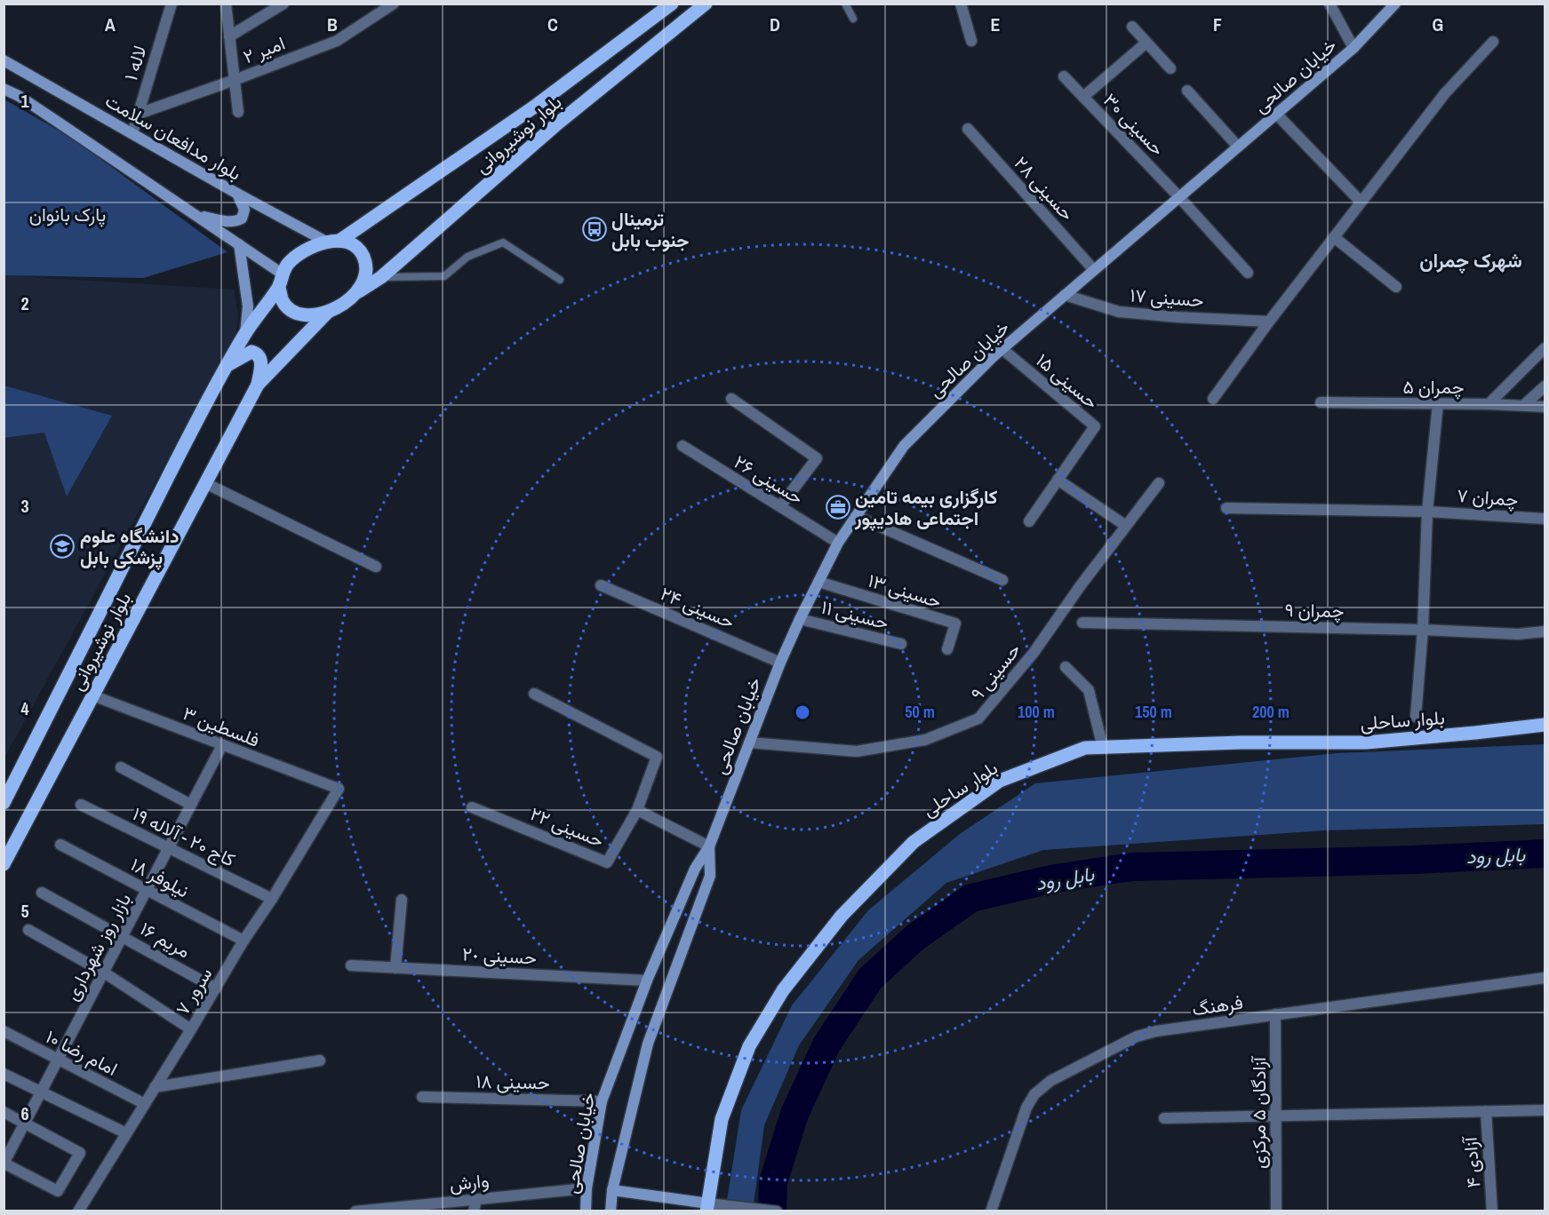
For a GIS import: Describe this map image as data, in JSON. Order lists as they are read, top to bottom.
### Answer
{
  "streets": {
    "main road": [
      "خيابان صالحی",
      "بلوار نوشیروانی",
      "بلوار مدافعان سلامت",
      "بلوار ساحلی"
    ],
    "street": [
      "امیر ۲",
      "لاله ۱",
      "حسینی ۳۰",
      "حسینی ۲۸",
      "حسینی ۱۷",
      "حسینی ۱۵",
      "چمران ۵",
      "حسینی ۲۶",
      "چمران ۷",
      "حسینی ۱۳",
      "حسینی ۲۴",
      "چمران ۹",
      "حسینی ۱۱",
      "حسینی ٩",
      "فلسطین ۳",
      "حسینی ۲۲",
      "کاج ۲۰ - آلاله ۱۹",
      "نیلوفر ۱۸",
      "مریم ۱۶",
      "بازار روز شهرداری",
      "حسینی ٢٠",
      "سرور ۷",
      "فرهنگ",
      "امام رضا ۱۰",
      "حسینی ۱۸",
      "آزادگان ۵ مرکزی",
      "آزادی ۴",
      "وارش"
    ]
  },
  "crossings": [
    ["امیر ۲", "لاله ۱"],
    ["لاله ۱", "بلوار مدافعان سلامت"],
    ["خيابان صالحی", "حسینی ۳۰"],
    ["خيابان صالحی", "حسینی ۲۸"],
    ["خيابان صالحی", "حسینی ۱۷"],
    ["خيابان صالحی", "حسینی ۱۵"],
    ["خيابان صالحی", "حسینی ۲۶"],
    ["خيابان صالحی", "حسینی ۱۳"],
    ["خيابان صالحی", "حسینی ۲۴"],
    ["خيابان صالحی", "حسینی ۱۱"],
    ["خيابان صالحی", "حسینی ٩"],
    ["خيابان صالحی", "حسینی ٢٠"],
    ["خيابان صالحی", "حسینی ۱۸"],
    ["خيابان صالحی", "وارش"],
    ["بلوار نوشیروانی", "بلوار مدافعان سلامت"],
    ["بلوار نوشیروانی", "فلسطین ۳"],
    ["فلسطین ۳", "بازار روز شهرداری"],
    ["فلسطین ۳", "سرور ۷"],
    ["کاج ۲۰ - آلاله ۱۹", "بازار روز شهرداری"],
    ["کاج ۲۰ - آلاله ۱۹", "سرور ۷"],
    ["نیلوفر ۱۸", "بازار روز شهرداری"],
    ["نیلوفر ۱۸", "سرور ۷"],
    ["مریم ۱۶", "بازار روز شهرداری"],
    ["مریم ۱۶", "سرور ۷"],
    ["بازار روز شهرداری", "امام رضا ۱۰"],
    ["سرور ۷", "امام رضا ۱۰"],
    ["فرهنگ", "آزادگان ۵ مرکزی"]
  ],
  "districts": ["شهرک چمران"],
  "water": ["بابل رود"],
  "parks": ["پارک بانوان"],
  "places": {
    "bus stop": ["ترمینال جنوب بابل"],
    "office": ["کارگزاری بیمه تامین اجتماعی هادیپور"],
    "school or university": ["دانشگاه علوم پزشکی بابل"]
  },
  "grid": {
    "columns": [
      "A",
      "B",
      "C",
      "D",
      "E",
      "F",
      "G"
    ],
    "rows": [
      "1",
      "2",
      "3",
      "4",
      "5",
      "6"
    ]
  },
  "rings": [
    "50 m",
    "100 m",
    "150 m",
    "200 m"
  ]
}
